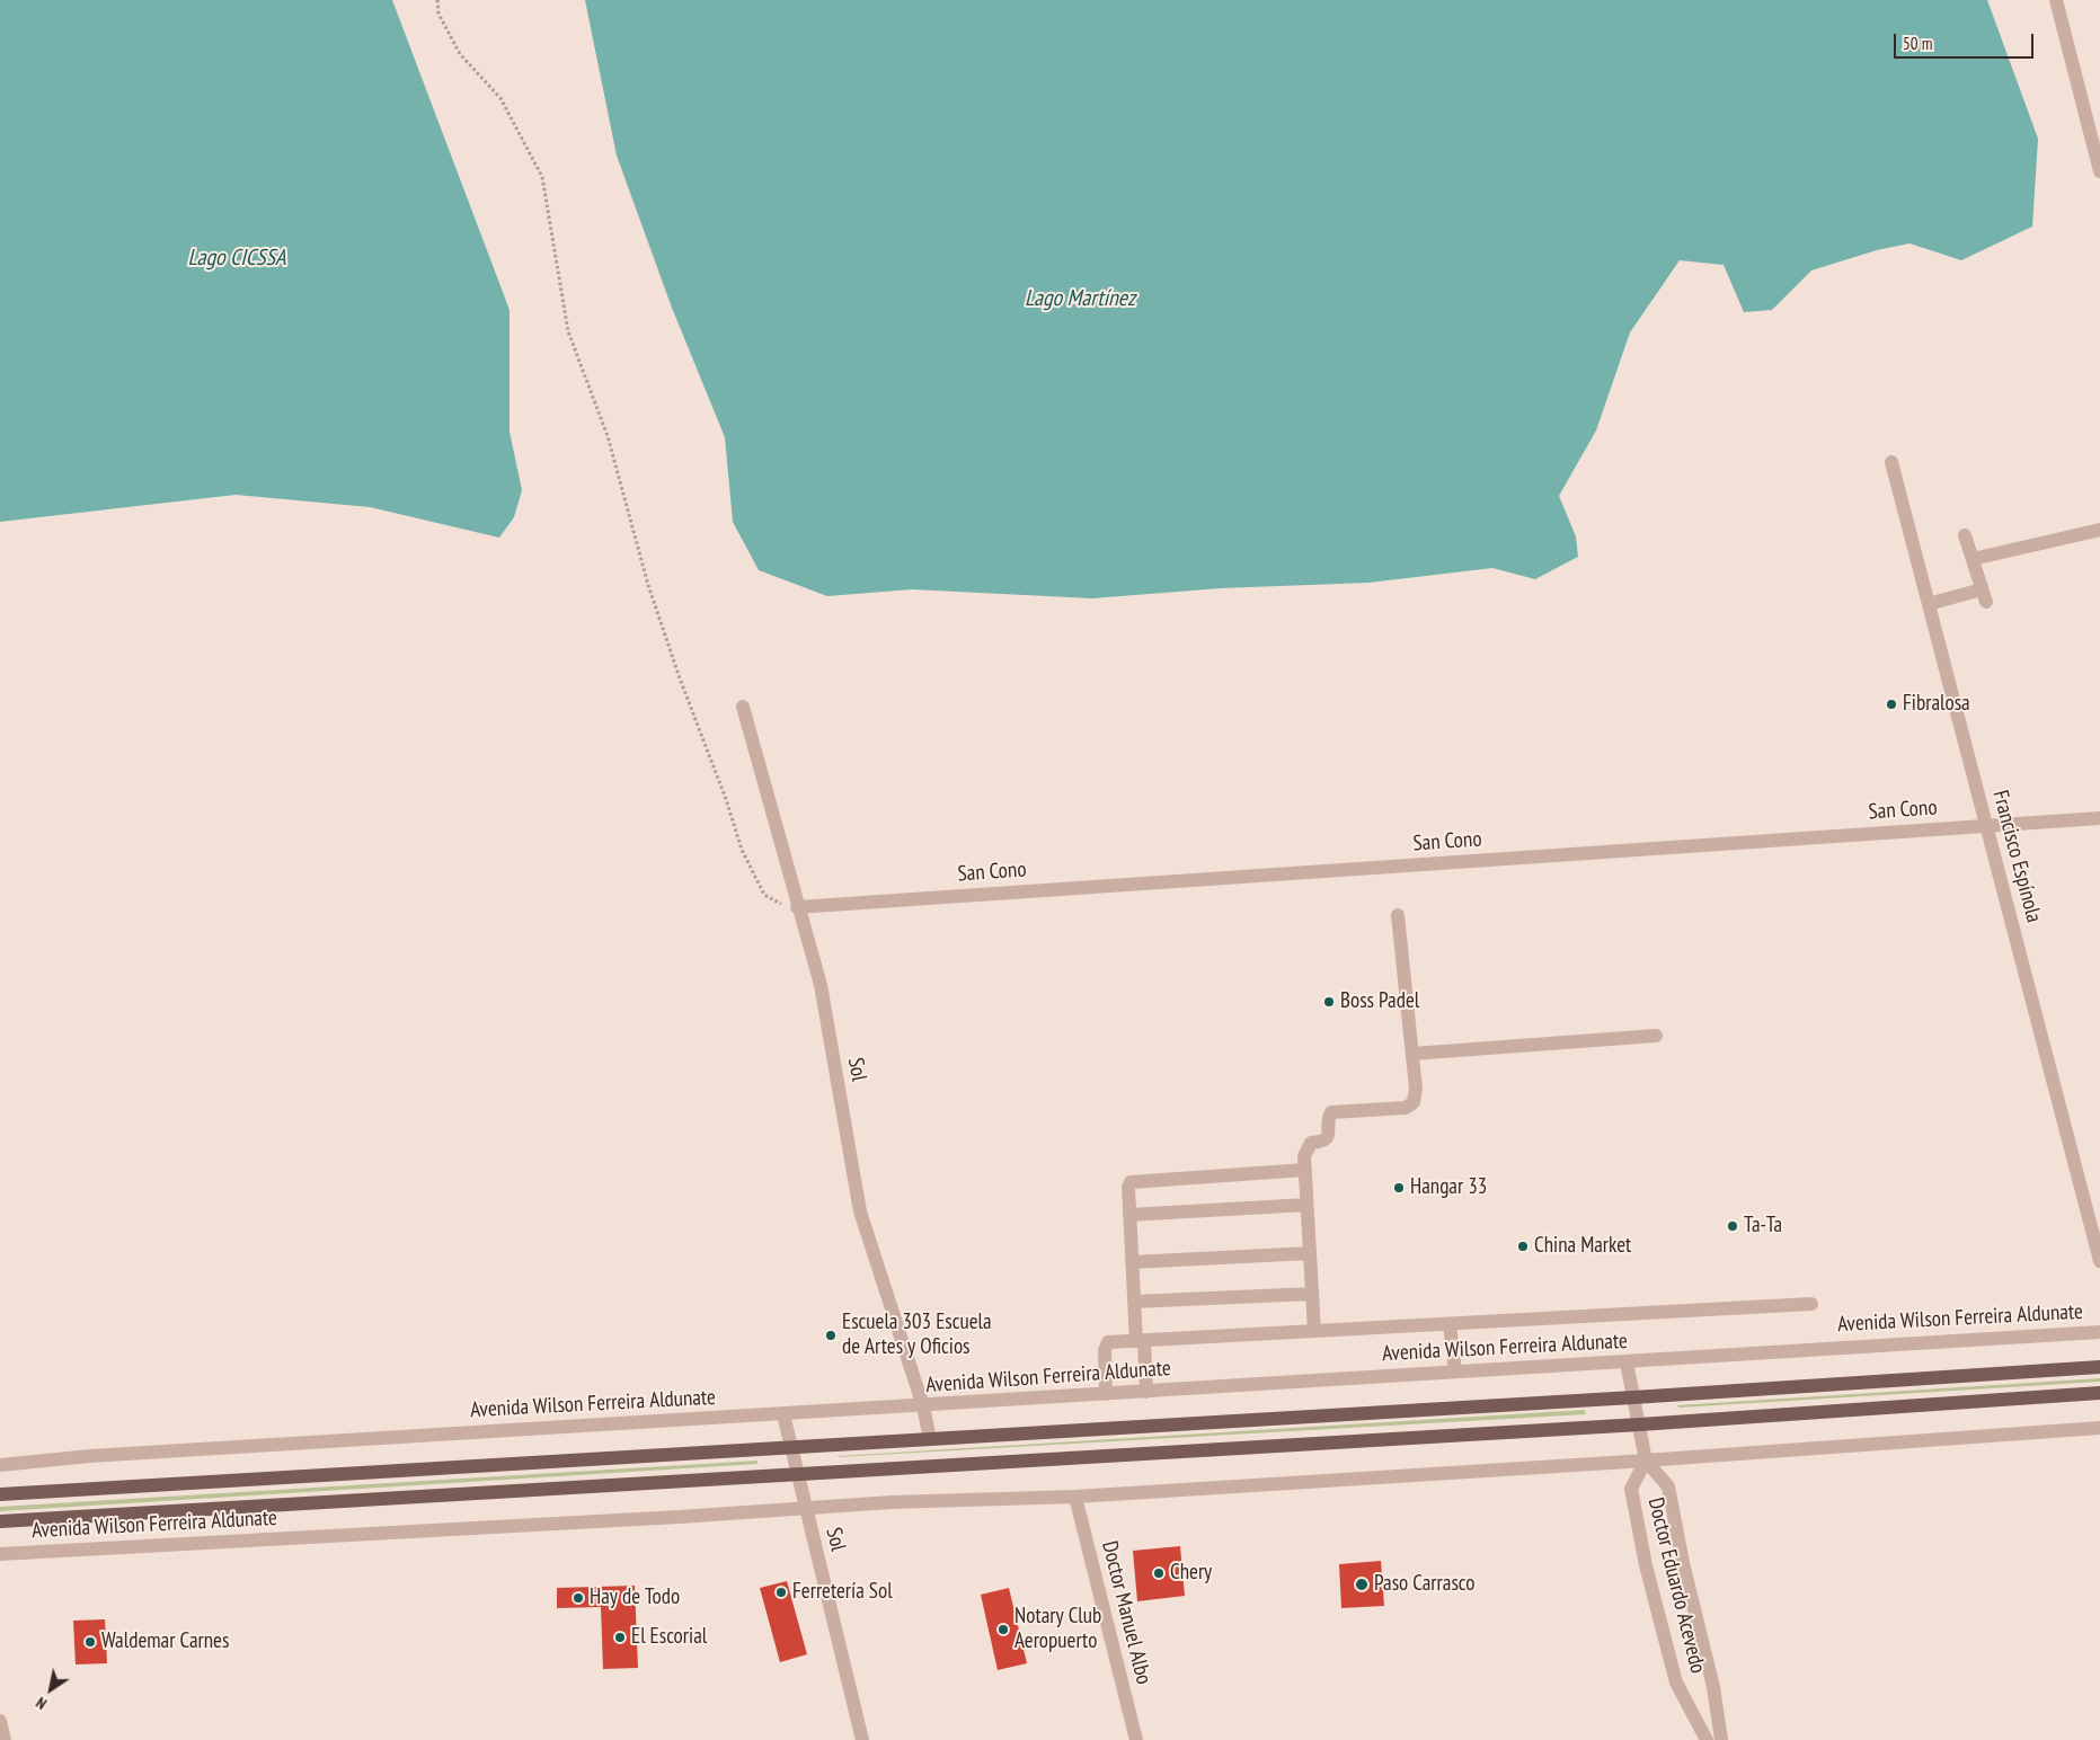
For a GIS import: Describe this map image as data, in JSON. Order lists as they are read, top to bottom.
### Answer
{
  "streets": {
    "main road": ["Avenida Wilson Ferreira Aldunate"],
    "street": [
      "San Cono",
      "Francisco Espínola",
      "Sol",
      "Doctor Eduardo Acevedo",
      "Doctor Manuel Albo"
    ]
  },
  "crossings": [
    ["San Cono", "Francisco Espínola"],
    ["San Cono", "Sol"],
    ["Sol", "Avenida Wilson Ferreira Aldunate"],
    ["Avenida Wilson Ferreira Aldunate", "Doctor Eduardo Acevedo"],
    ["Avenida Wilson Ferreira Aldunate", "Doctor Manuel Albo"]
  ],
  "water": ["Lago CICSSA", "Lago Martínez"],
  "places": [
    "Fibralosa",
    "Boss Padel",
    "Hangar 33",
    "Ta-Ta",
    "China Market",
    "Escuela 303 Escuela de Artes y Oficios",
    "Chery",
    "Paso Carrasco",
    "Ferretería Sol",
    "Hay de Todo",
    "Notary Club Aeropuerto",
    "El Escorial",
    "Waldemar Carnes"
  ],
  "scale_bar": "50 m",
  "north": "bottom left"
}
